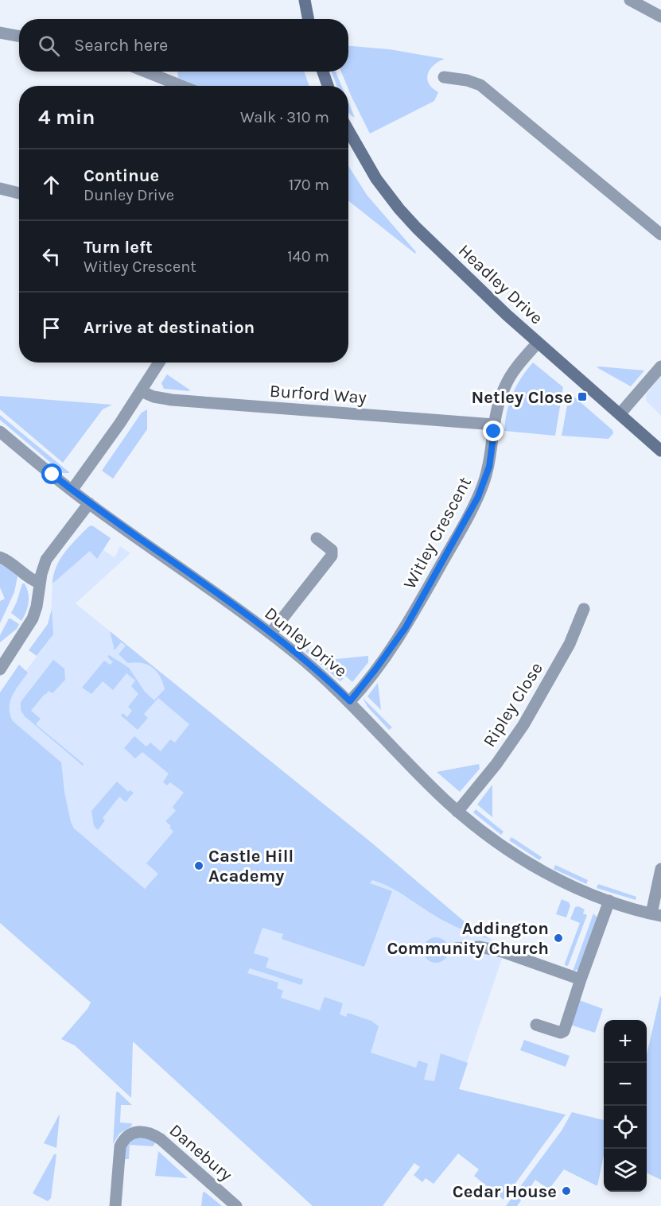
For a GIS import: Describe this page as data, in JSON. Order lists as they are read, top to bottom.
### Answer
{
  "streets": {
    "street": [
      "Headley Drive",
      "Burford Way",
      "Witley Crescent",
      "Dunley Drive",
      "Ripley Close",
      "Danebury"
    ]
  },
  "crossings": [
    ["Headley Drive", "Witley Crescent"],
    ["Burford Way", "Witley Crescent"],
    ["Witley Crescent", "Dunley Drive"],
    ["Dunley Drive", "Ripley Close"]
  ],
  "places": {
    "transit": ["Netley Close"],
    "other": ["Castle Hill Academy", "Addington Community Church", "Cedar House"]
  },
  "page": {
    "search": "Search here",
    "heading": ["4 min", "Walk · 310 m"],
    "list": [
      ["Continue", "Dunley Drive", "170 m"],
      ["Turn left", "Witley Crescent", "140 m"],
      "Arrive at destination"
    ],
    "map_buttons": ["+", "−"]
  }
}
